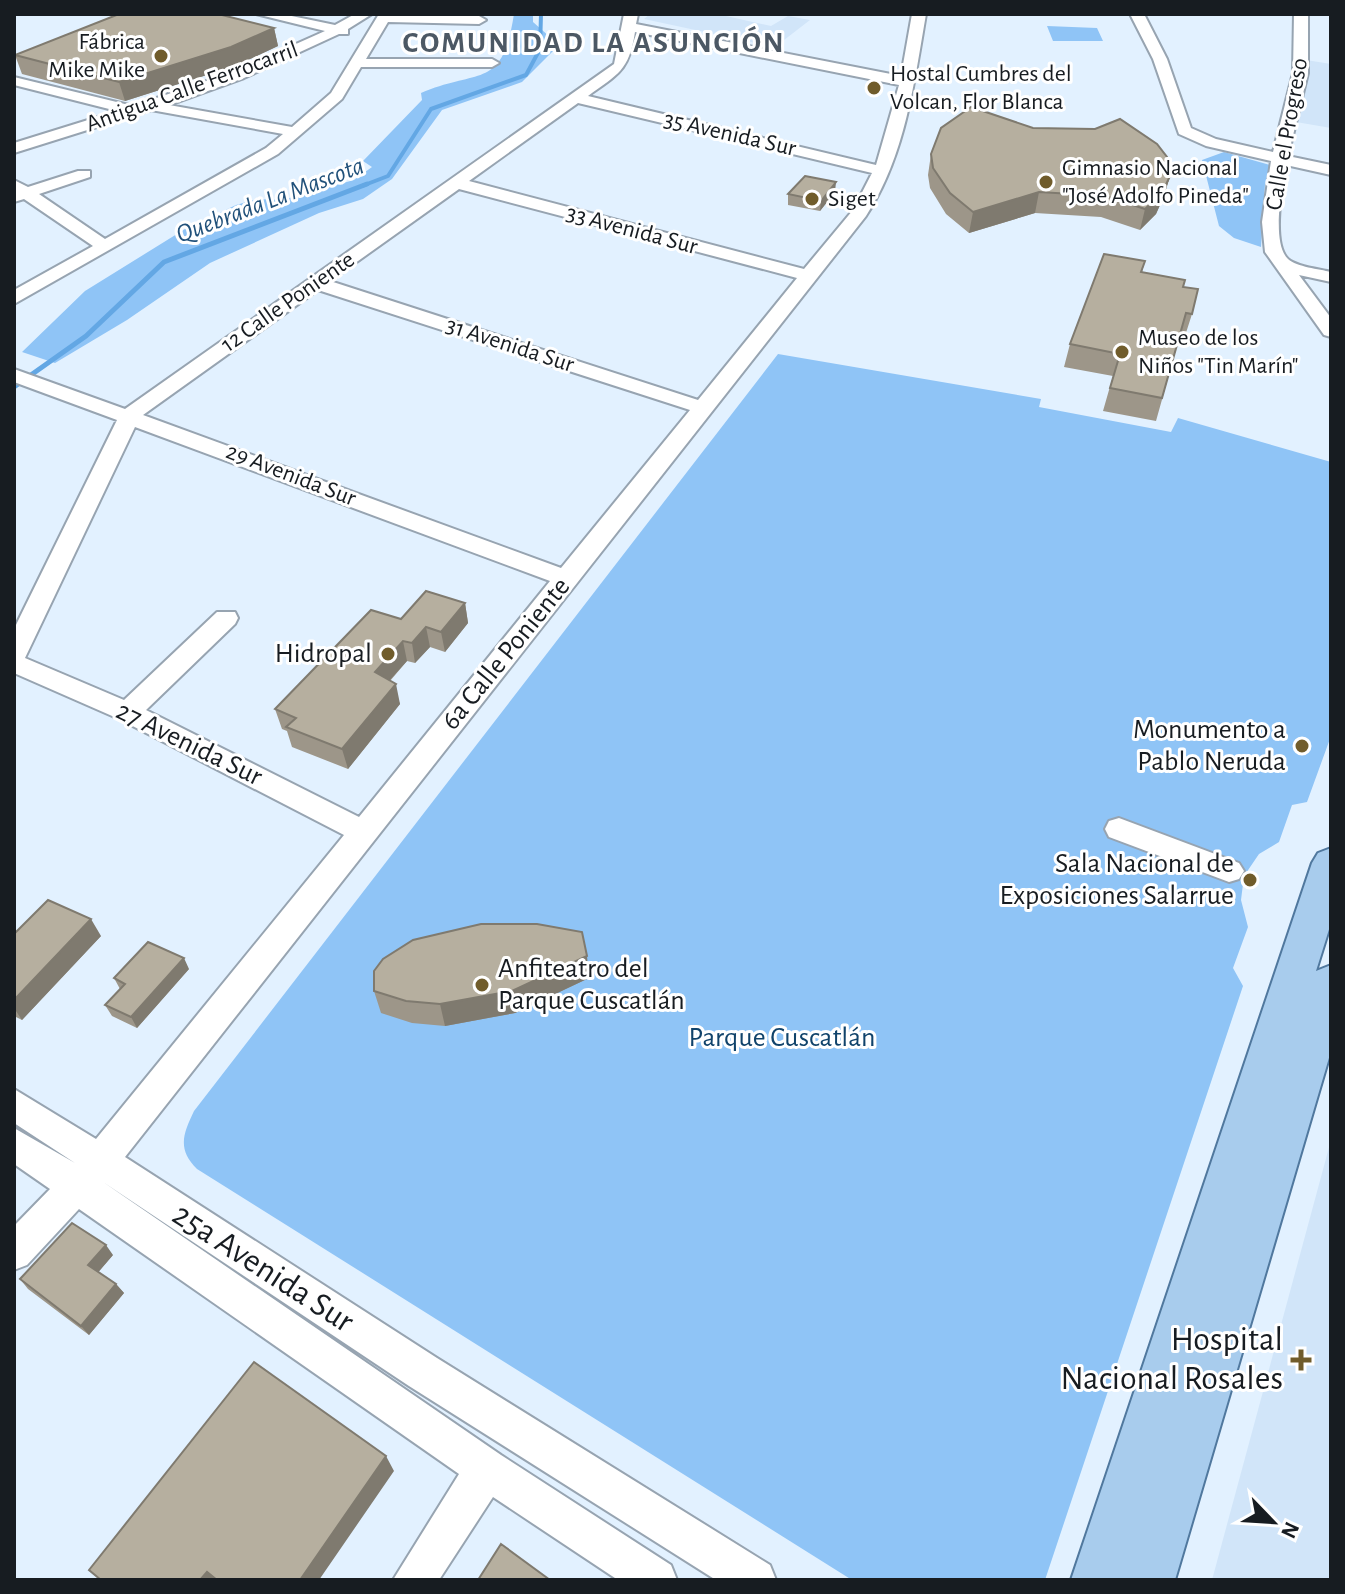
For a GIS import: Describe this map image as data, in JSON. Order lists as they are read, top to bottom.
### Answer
{
  "streets": {
    "street": [
      "Antigua Calle Ferrocarril",
      "35 Avenida Sur",
      "Calle el Progreso",
      "33 Avenida Sur",
      "12 Calle Poniente",
      "31 Avenida Sur",
      "29 Avenida Sur",
      "6a Calle Poniente",
      "27 Avenida Sur",
      "25a Avenida Sur"
    ]
  },
  "crossings": [
    ["35 Avenida Sur", "12 Calle Poniente"],
    ["35 Avenida Sur", "6a Calle Poniente"],
    ["33 Avenida Sur", "12 Calle Poniente"],
    ["33 Avenida Sur", "6a Calle Poniente"],
    ["12 Calle Poniente", "31 Avenida Sur"],
    ["12 Calle Poniente", "29 Avenida Sur"],
    ["31 Avenida Sur", "6a Calle Poniente"],
    ["29 Avenida Sur", "6a Calle Poniente"],
    ["6a Calle Poniente", "27 Avenida Sur"],
    ["6a Calle Poniente", "25a Avenida Sur"]
  ],
  "districts": ["COMUNIDAD LA ASUNCIÓN"],
  "water": ["Quebrada La Mascota"],
  "parks": ["Parque Cuscatlán"],
  "places": {
    "other": [
      "Fábrica Mike Mike",
      "Hostal Cumbres del Volcan, Flor Blanca",
      "Gimnasio Nacional \"José Adolfo Pineda\"",
      "Siget",
      "Museo de los Niños \"Tin Marín\"",
      "Hidropal",
      "Monumento a Pablo Neruda",
      "Sala Nacional de Exposiciones Salarrue",
      "Anfiteatro del Parque Cuscatlán"
    ],
    "health": ["Hospital Nacional Rosales"]
  },
  "north": "bottom right"
}
